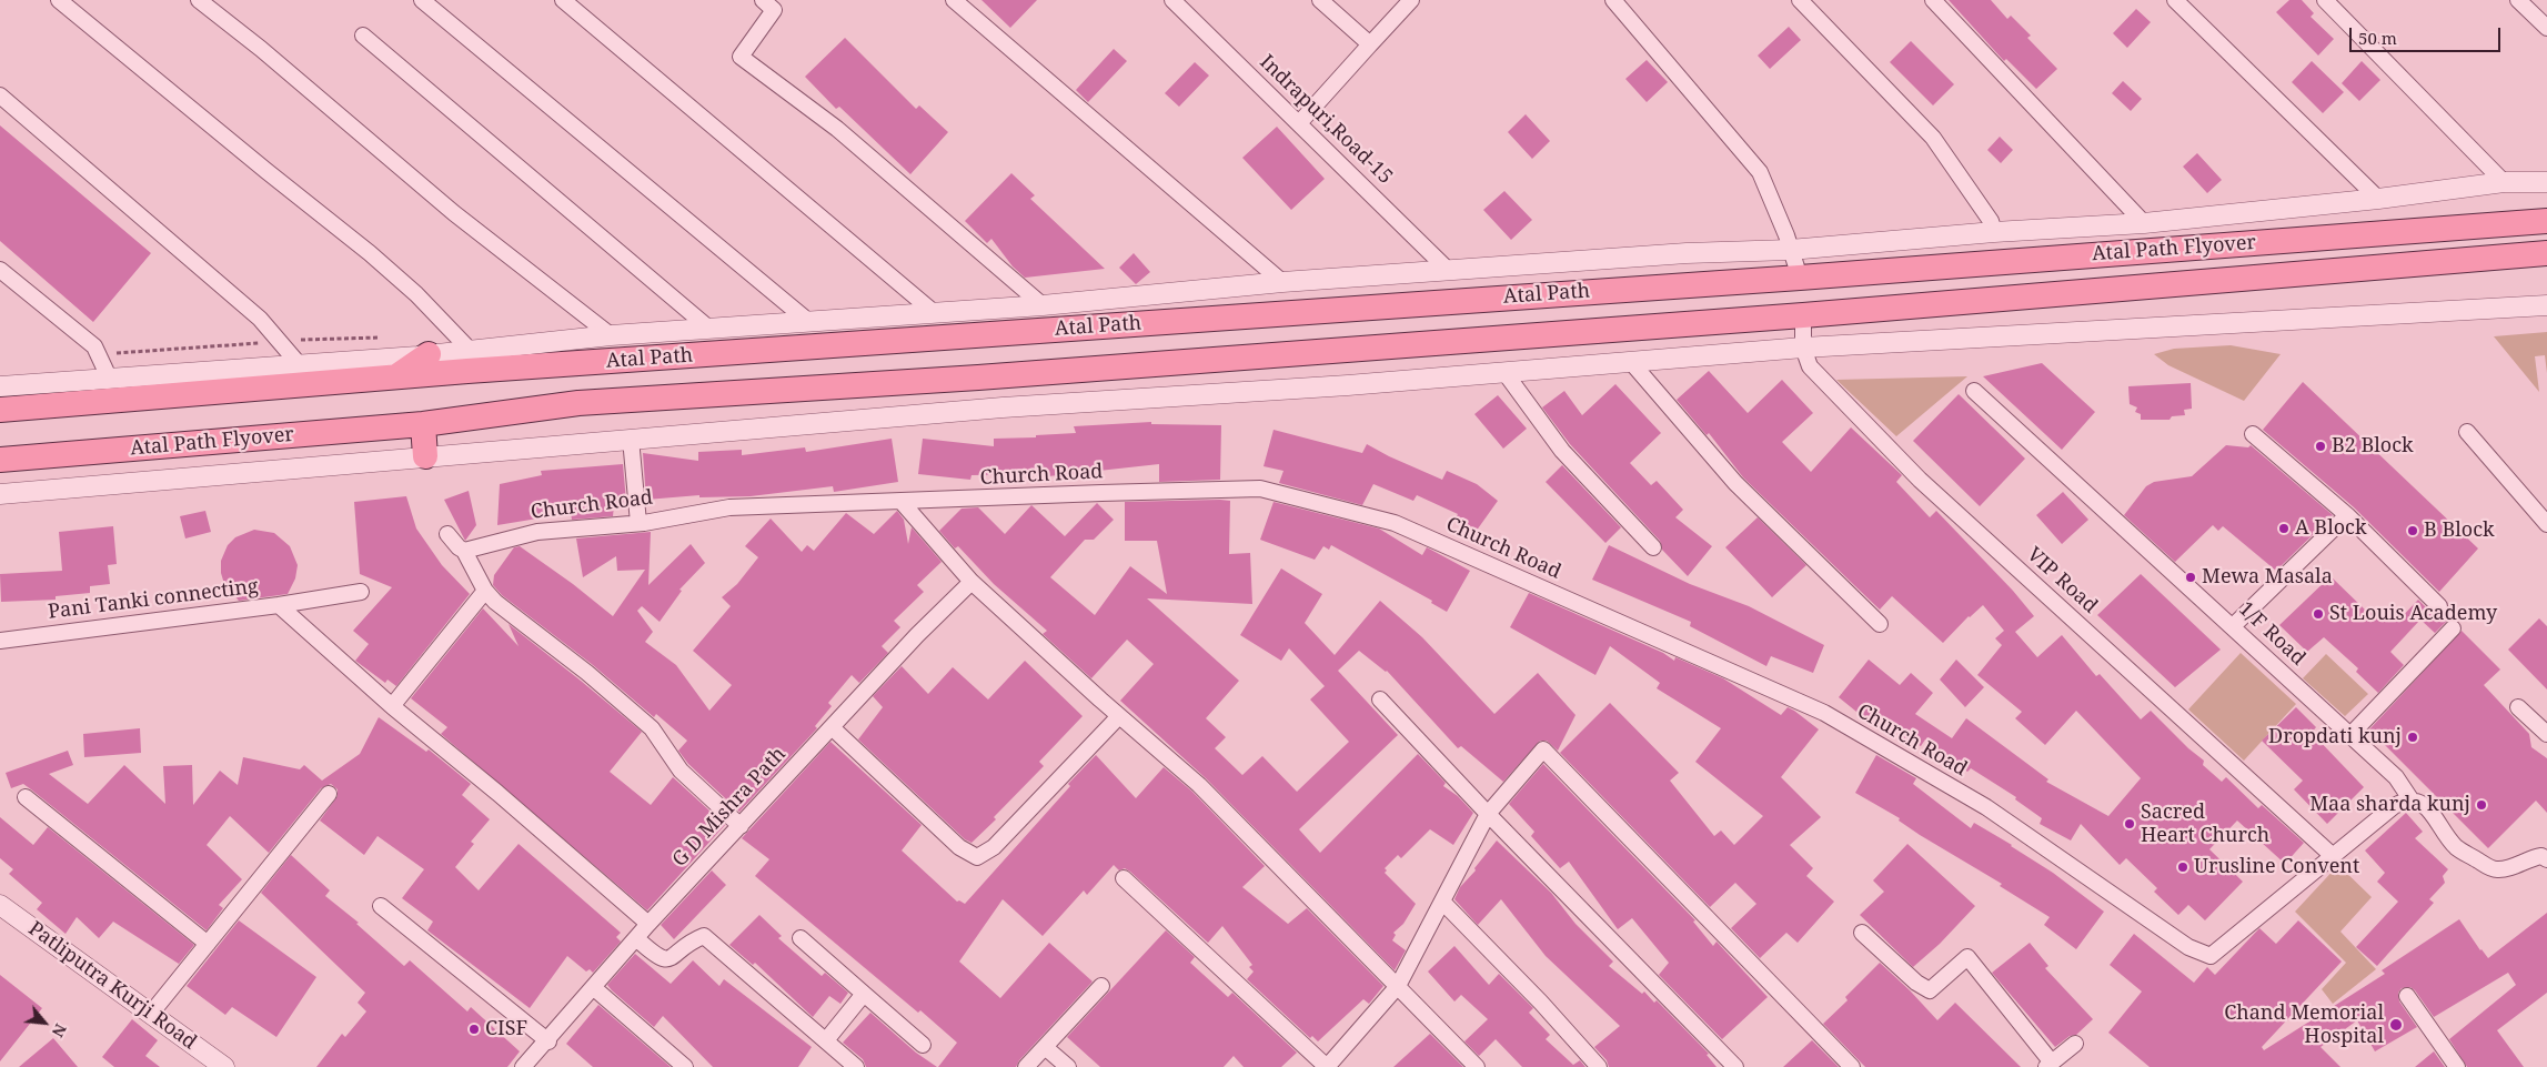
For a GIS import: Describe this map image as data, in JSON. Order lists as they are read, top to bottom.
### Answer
{
  "streets": {
    "main road": ["Atal Path Flyover", "Atal Path"],
    "street": [
      "Indrapuri,Road-15",
      "Church Road",
      "VIP Road",
      "Pani Tanki connecting",
      "1/F Road",
      "G D Mishra Path",
      "Patliputra Kurji Road"
    ]
  },
  "crossings": [
    ["Atal Path Flyover", "Atal Path"],
    ["Atal Path Flyover", "VIP Road"],
    ["Atal Path", "VIP Road"],
    ["Church Road", "VIP Road"],
    ["Church Road", "1/F Road"],
    ["Pani Tanki connecting", "G D Mishra Path"]
  ],
  "places": [
    "B2 Block",
    "A Block",
    "B Block",
    "Mewa Masala",
    "St Louis Academy",
    "Dropdati kunj",
    "Maa sharda kunj",
    "Sacred Heart Church",
    "Urusline Convent",
    "Chand Memorial Hospital",
    "CISF"
  ],
  "scale_bar": "50 m",
  "north": "bottom right"
}
